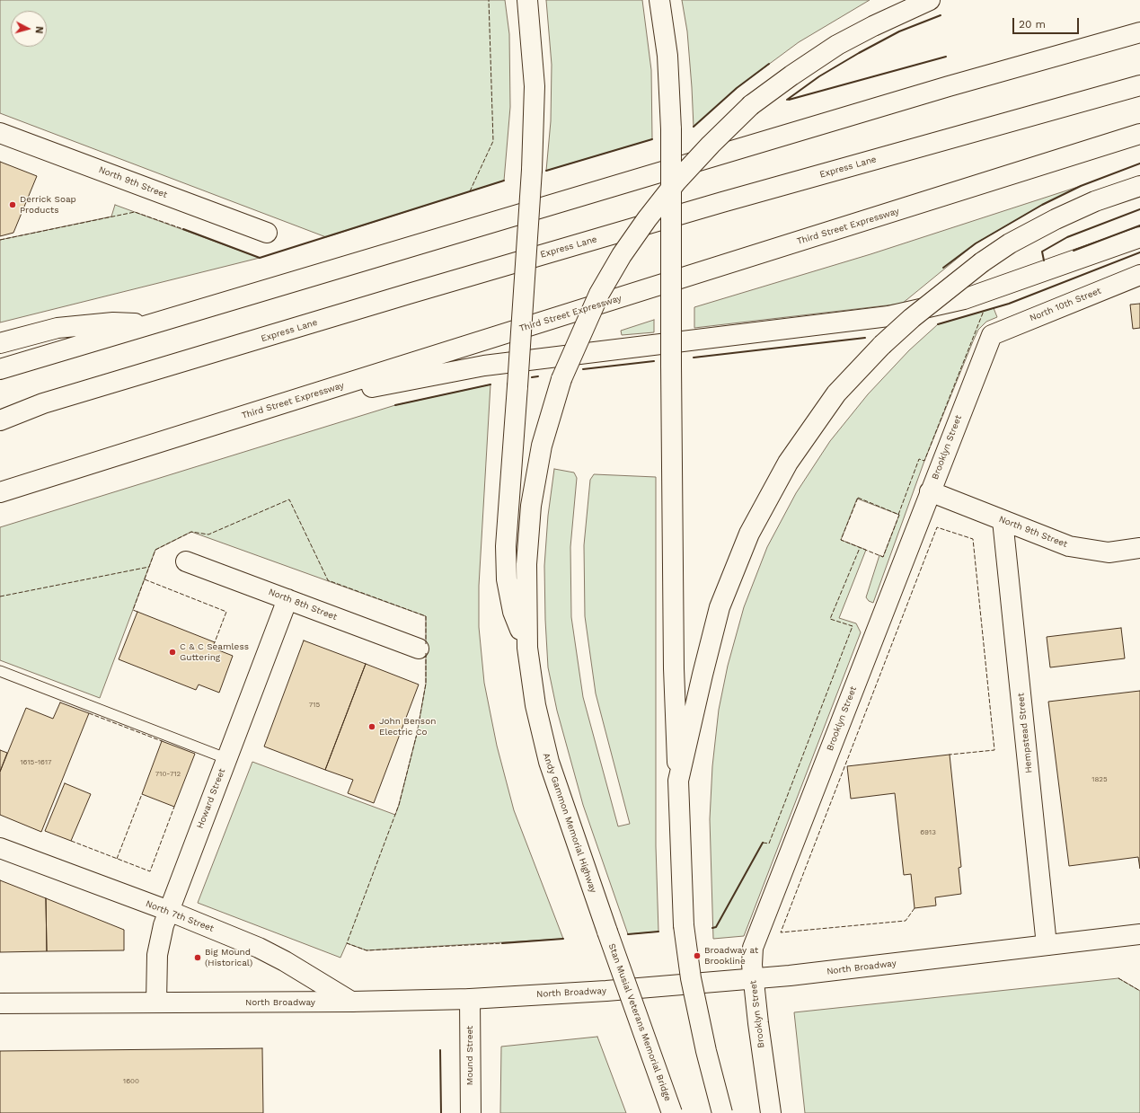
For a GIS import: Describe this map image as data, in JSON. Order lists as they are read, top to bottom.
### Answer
{
  "streets": {
    "main road": [
      "Express Lane",
      "North 9th Street",
      "Third Street Expressway",
      "North 10th Street",
      "Brooklyn Street",
      "North 8th Street",
      "Hempstead Street",
      "Howard Street",
      "Andy Gammon Memorial Highway",
      "North 7th Street",
      "North Broadway",
      "Stan Musial Veterans Memorial Bridge",
      "Mound Street"
    ]
  },
  "crossings": [
    ["North 9th Street", "Brooklyn Street"],
    ["North 9th Street", "Hempstead Street"],
    ["North 10th Street", "Brooklyn Street"],
    ["Brooklyn Street", "North Broadway"],
    ["North 8th Street", "Howard Street"],
    ["Hempstead Street", "North Broadway"],
    ["Howard Street", "North 7th Street"],
    ["Howard Street", "North Broadway"],
    ["Andy Gammon Memorial Highway", "Stan Musial Veterans Memorial Bridge"],
    ["North 7th Street", "North Broadway"],
    ["North Broadway", "Mound Street"]
  ],
  "places": [
    "Derrick Soap Products",
    "C & C Seamless Guttering",
    "John Benson Electric Co",
    "Broadway at Brookline",
    "Big Mound (Historical)"
  ],
  "house_numbers": [
    "715",
    "1615-1617",
    "710-712",
    "1825",
    "6913",
    "1600"
  ],
  "scale_bar": "20 m",
  "north": "right"
}
